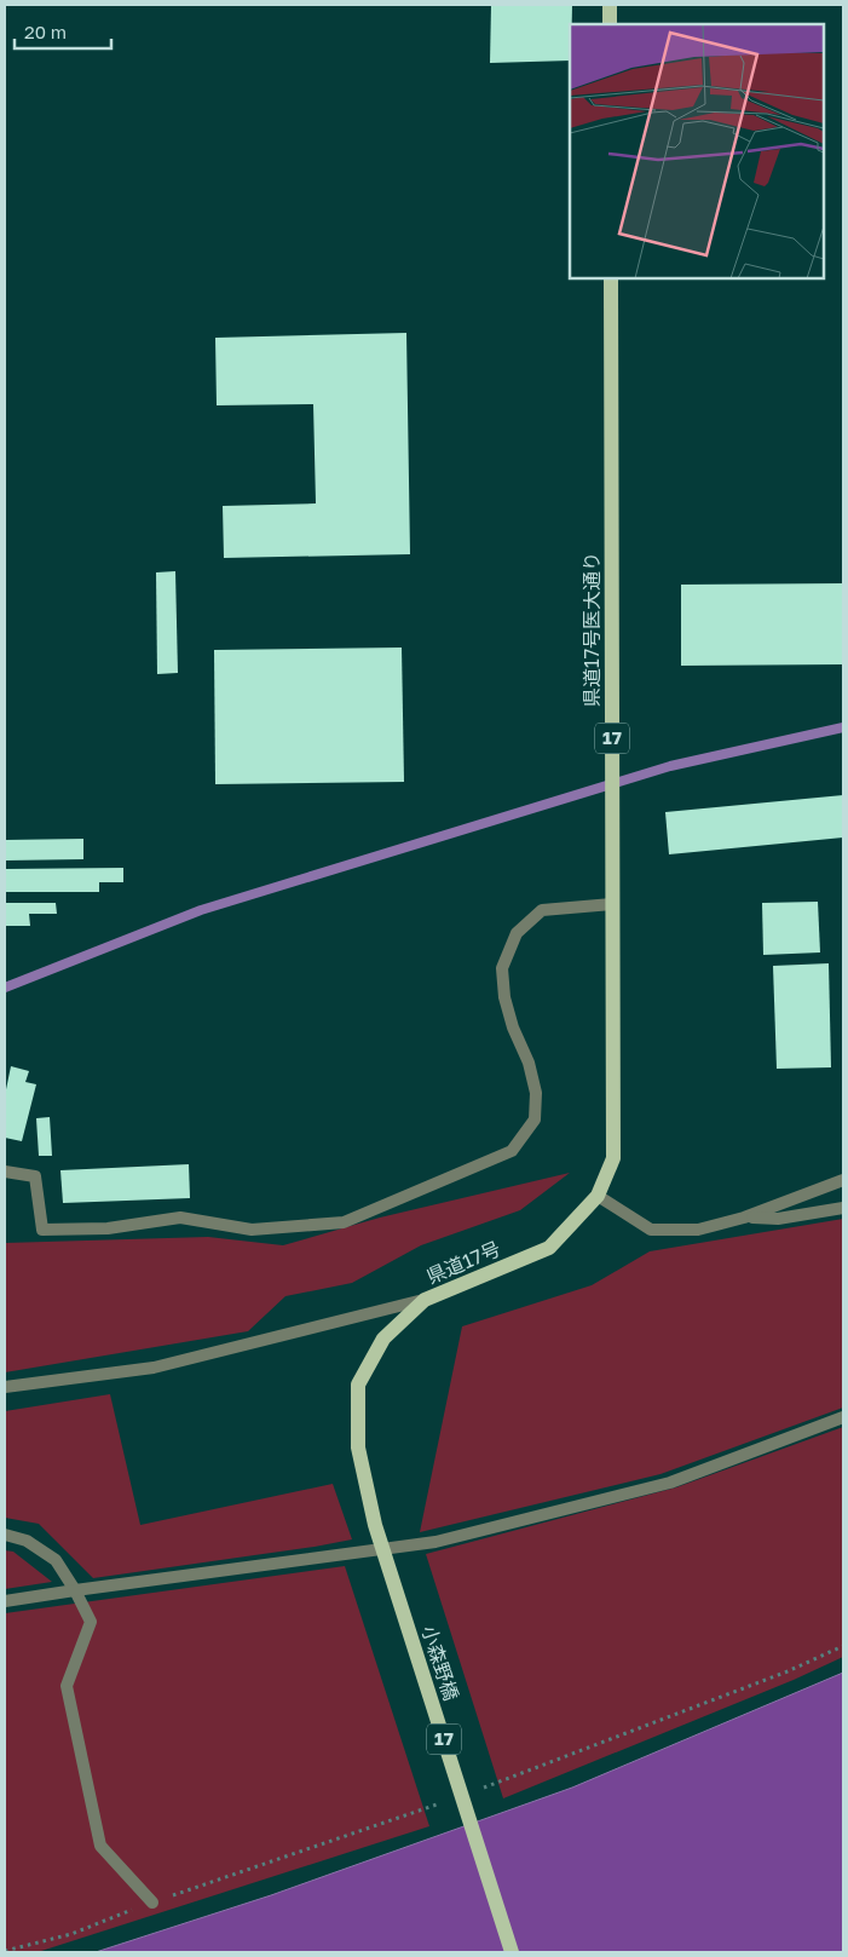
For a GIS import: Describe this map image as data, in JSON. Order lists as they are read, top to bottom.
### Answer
{
  "streets": {
    "main road": [
      "県道17号医大通り",
      "17",
      "県道17号",
      "小森野橋"
    ]
  },
  "crossings": [
    ["県道17号医大通り", "県道17号"],
    ["県道17号", "小森野橋"]
  ],
  "scale_bar": "20 m"
}
